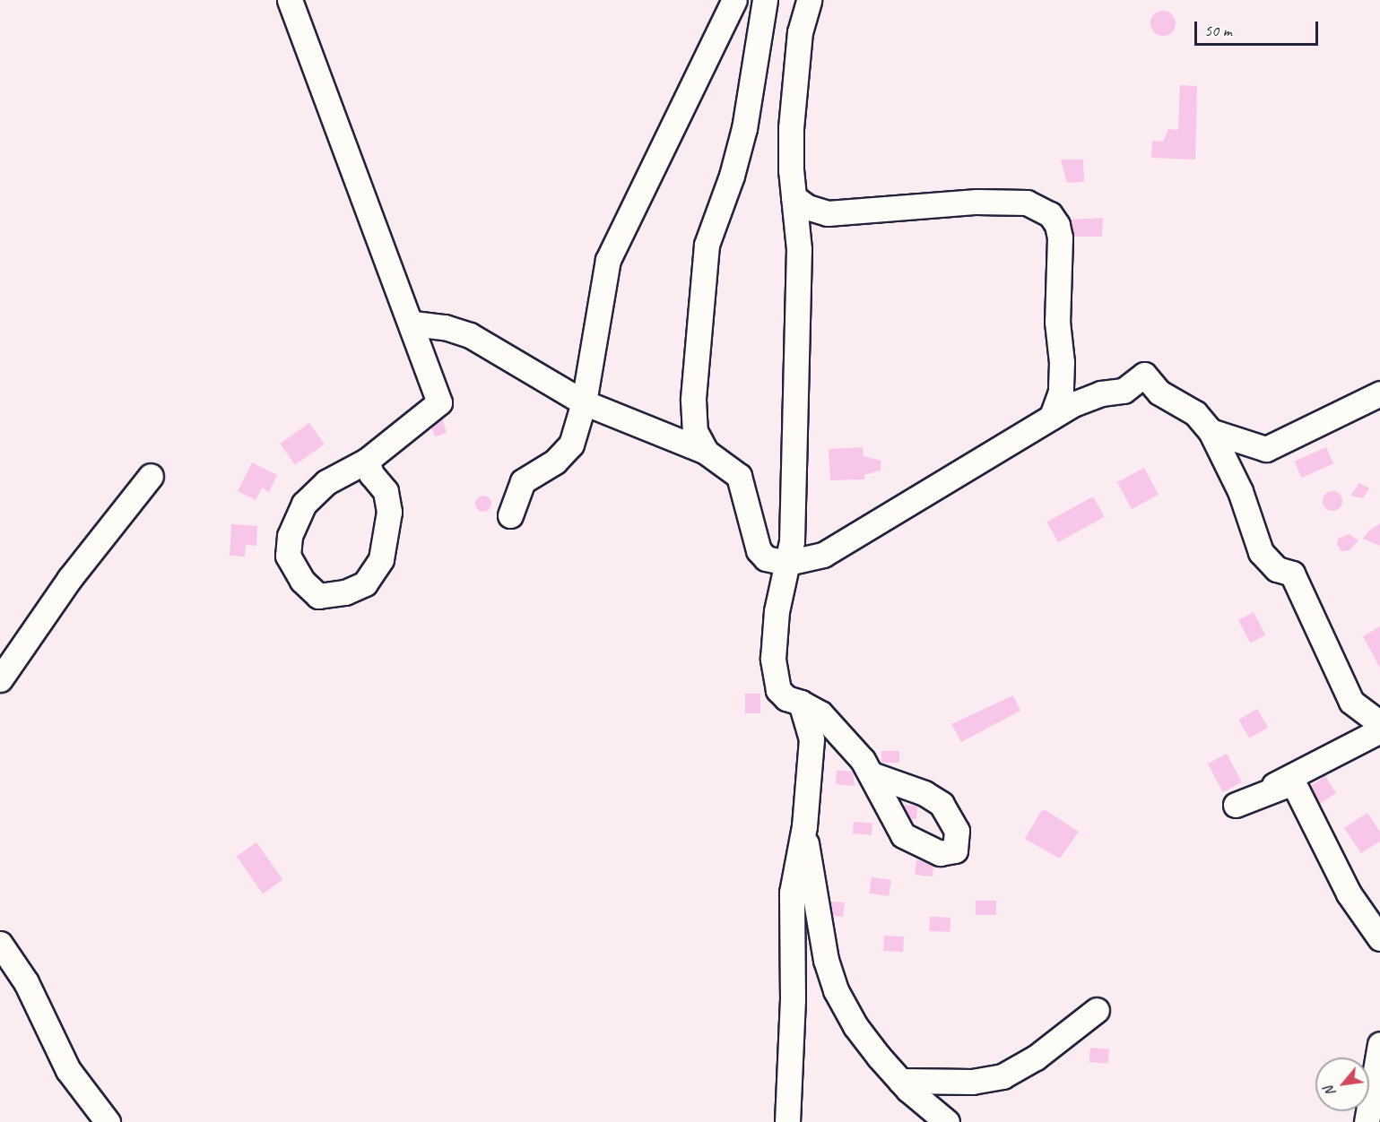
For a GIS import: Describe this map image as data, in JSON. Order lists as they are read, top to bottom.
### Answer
{
  "scale_bar": "50 m",
  "north": "bottom left"
}
